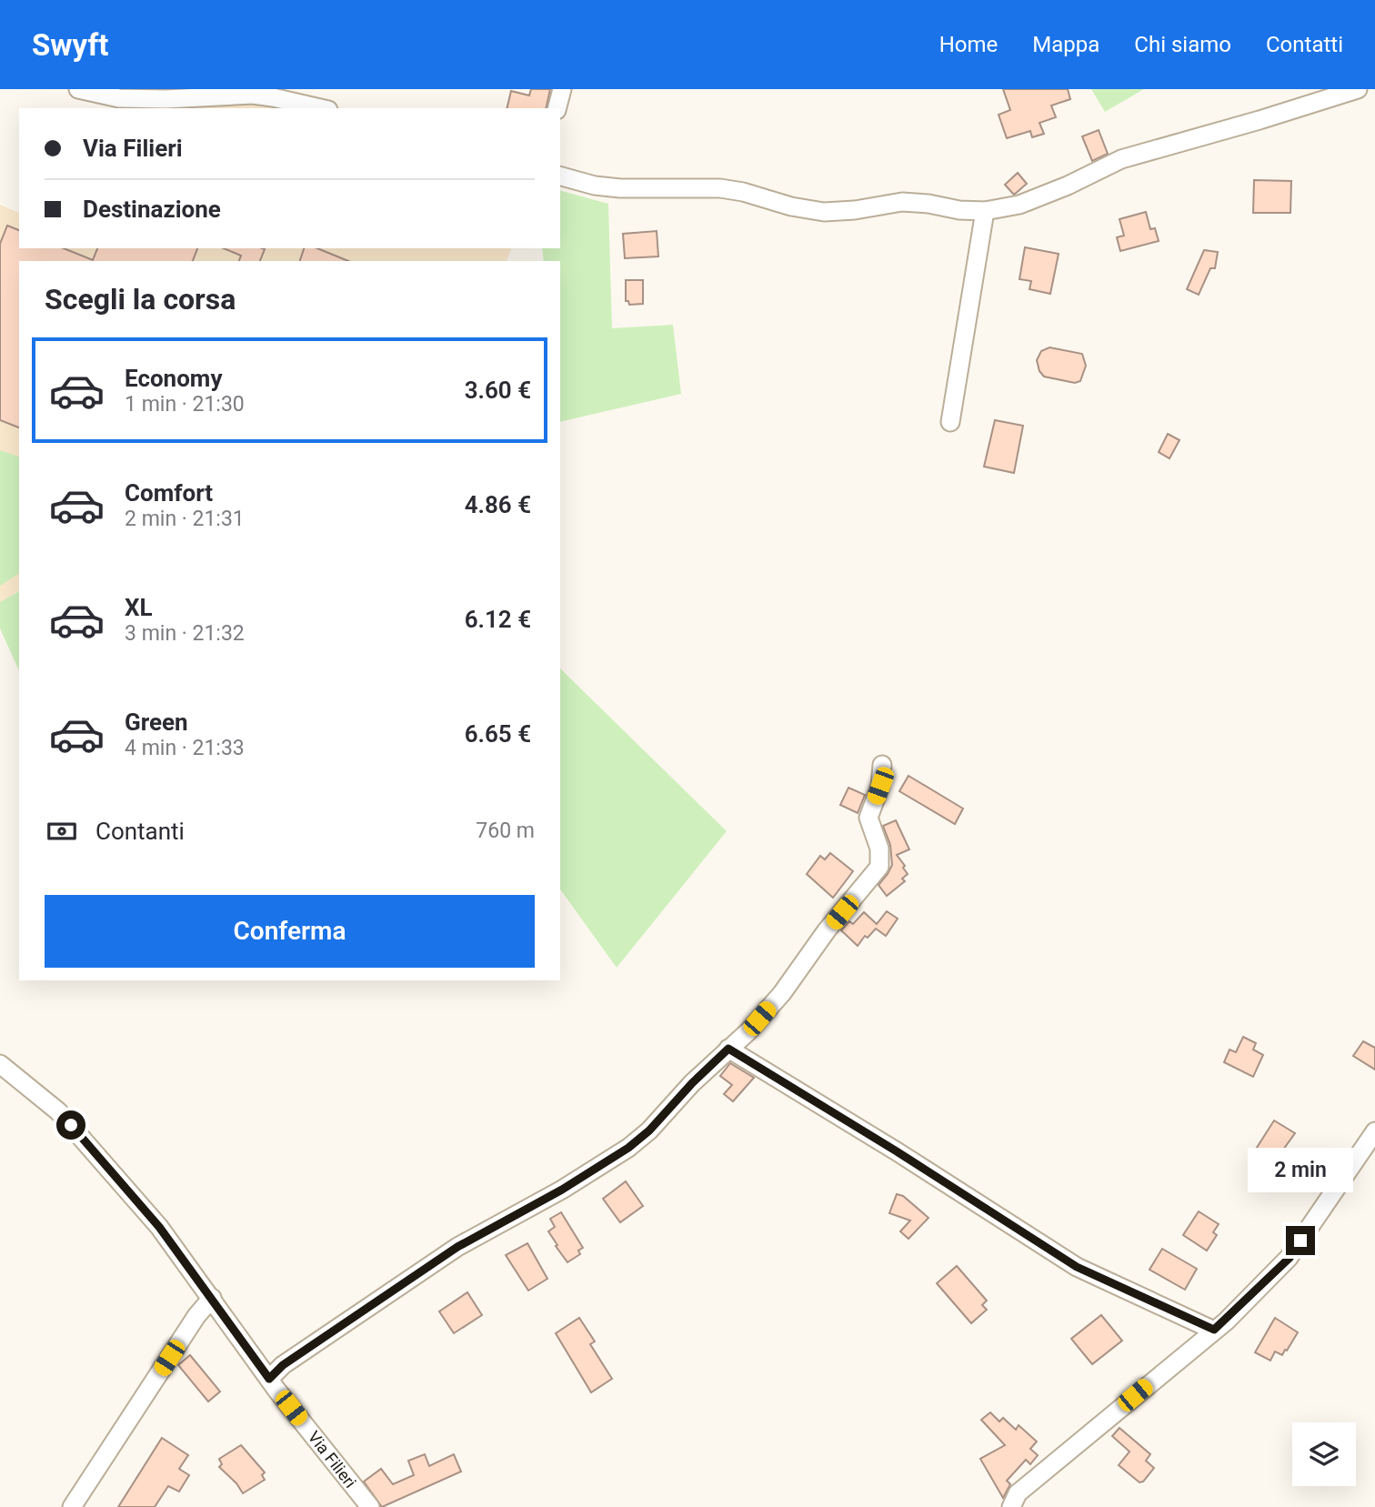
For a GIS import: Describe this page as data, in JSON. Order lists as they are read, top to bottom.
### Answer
{
  "streets": {
    "street": ["Via Filieri"]
  },
  "page": {
    "header": "Swyft",
    "nav": [
      "Home",
      "Mappa",
      "Chi siamo",
      "Contatti"
    ],
    "banner": ["Via Filieri", "Destinazione"],
    "heading": "Scegli la corsa",
    "list": [
      {
        "name": "Economy",
        "note": "1 min · 21:30",
        "value": "3.60 €"
      },
      {
        "name": "Comfort",
        "note": "2 min · 21:31",
        "value": "4.86 €"
      },
      {
        "name": "XL",
        "note": "3 min · 21:32",
        "value": "6.12 €"
      },
      {
        "name": "Green",
        "note": "4 min · 21:33",
        "value": "6.65 €"
      }
    ],
    "pay": ["Contanti", "760 m"],
    "buttons": "Conferma",
    "bubble": "2 min"
  }
}
